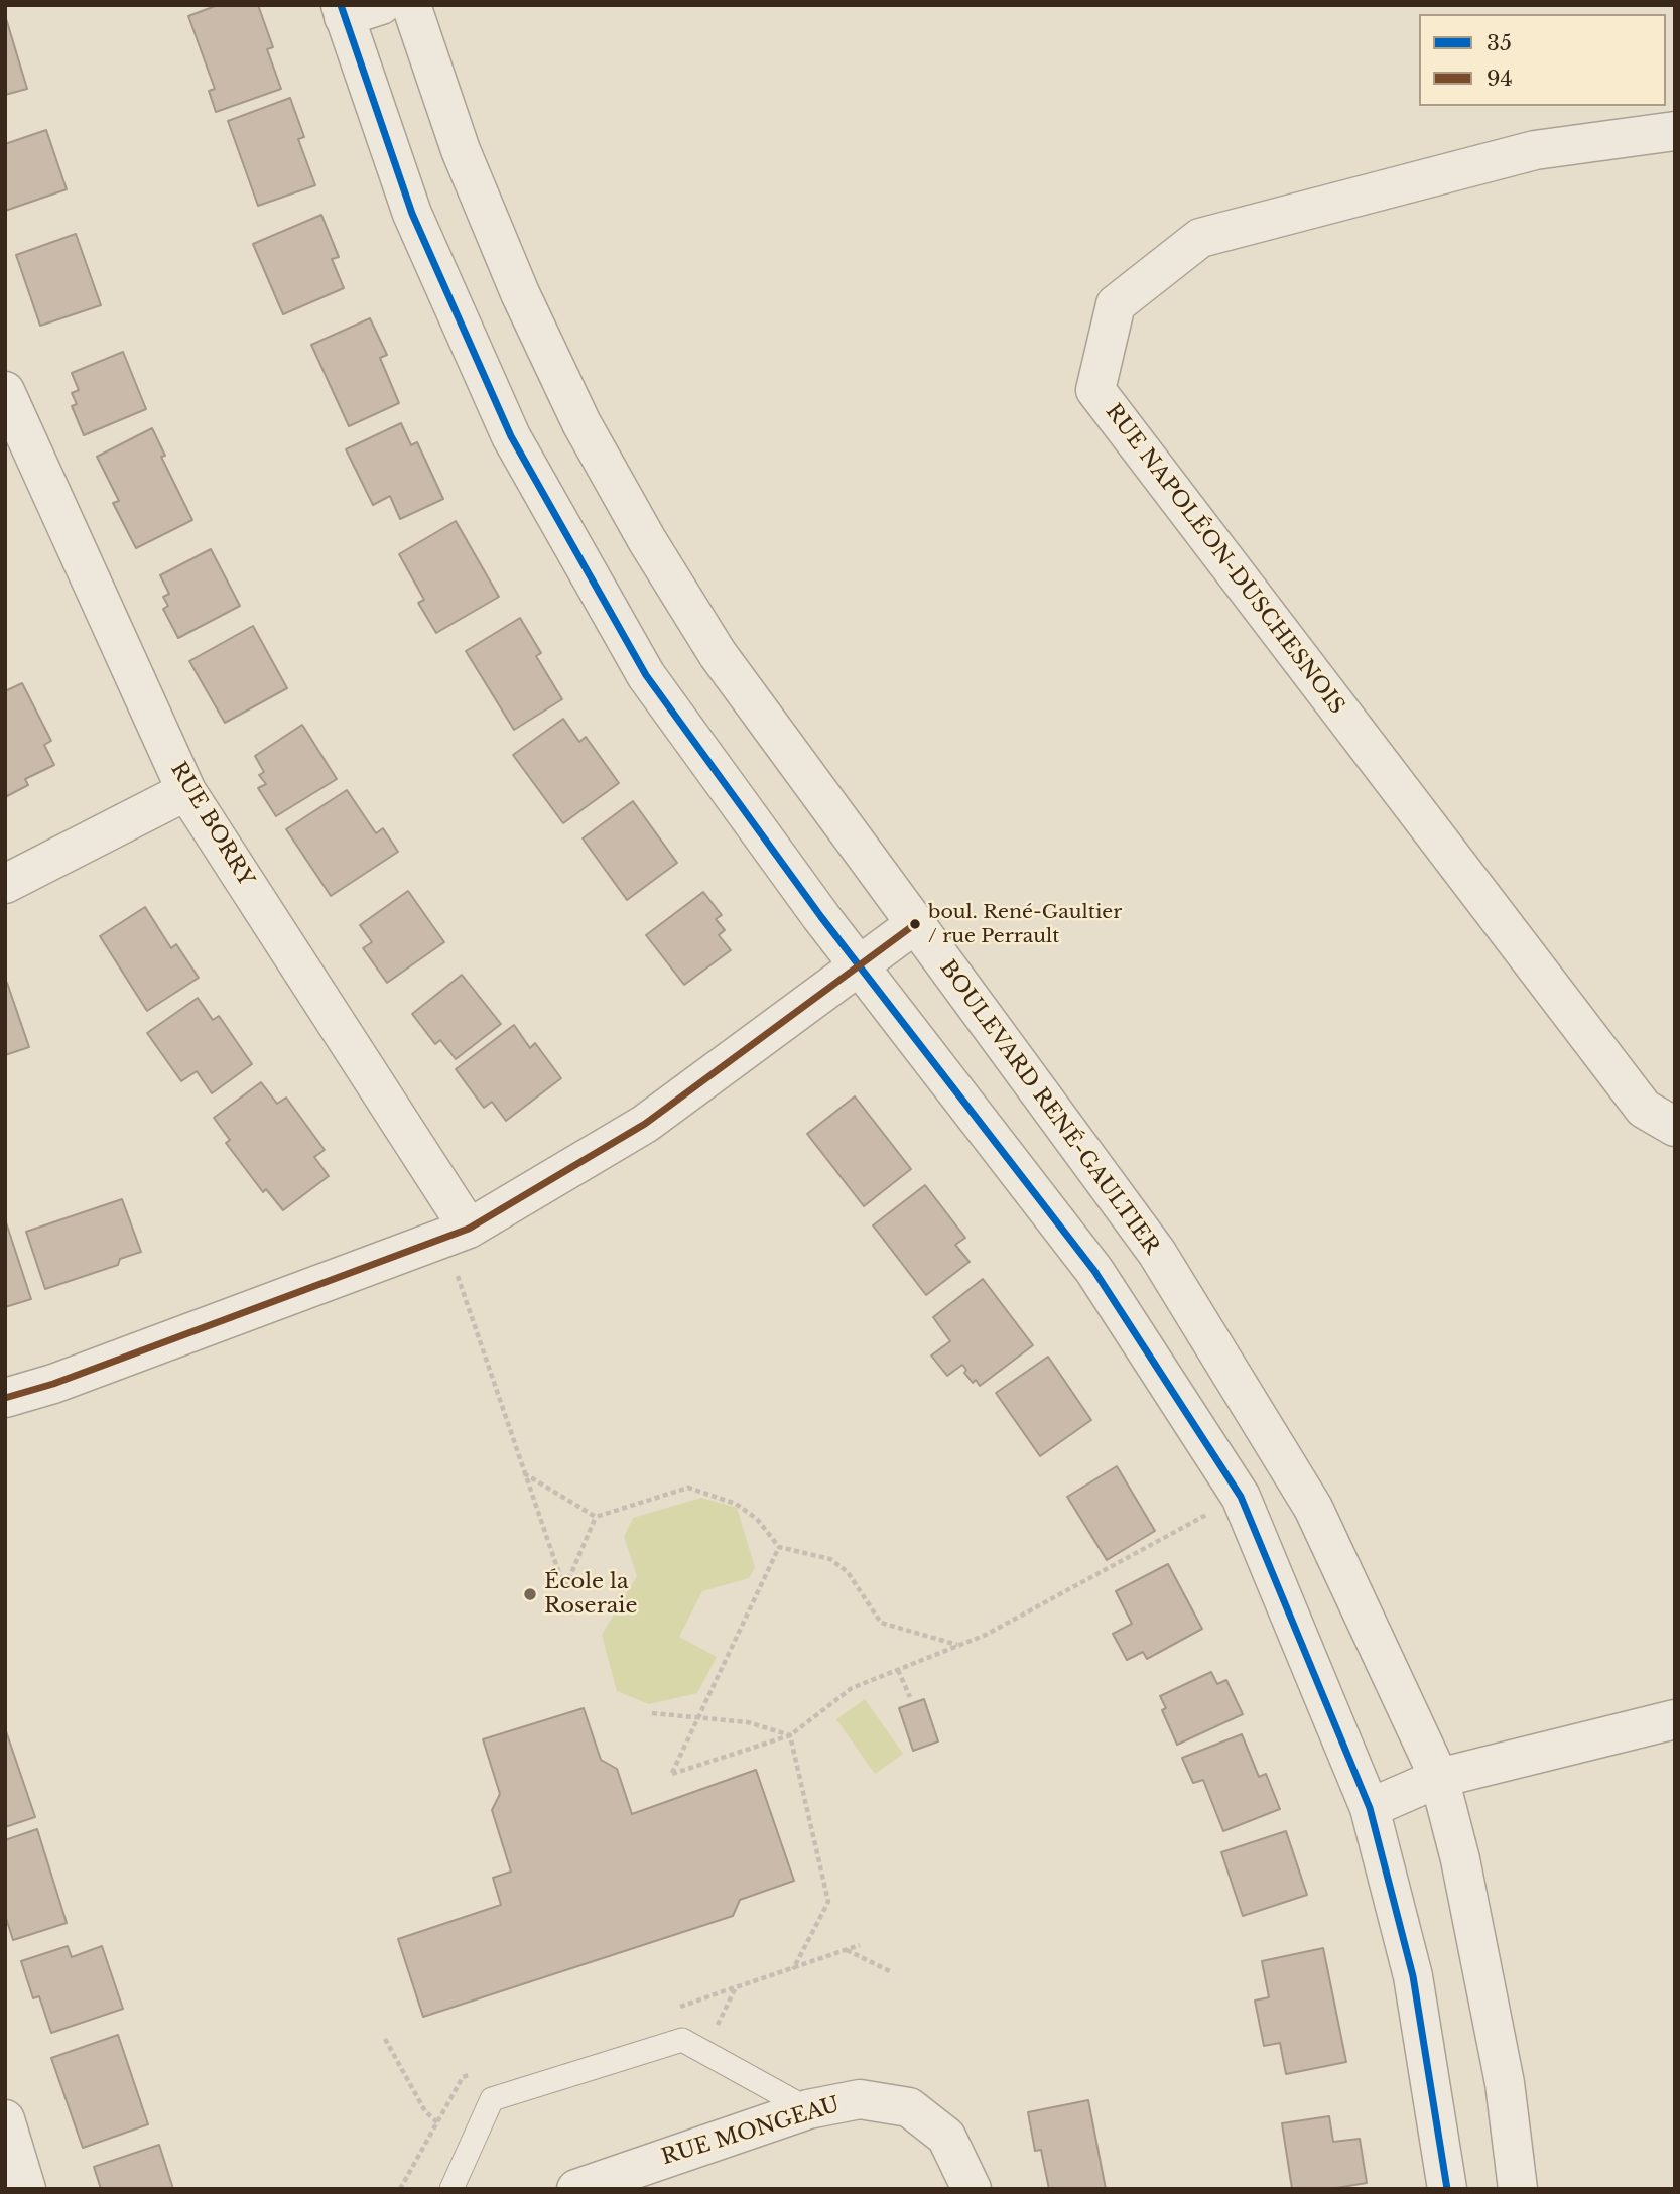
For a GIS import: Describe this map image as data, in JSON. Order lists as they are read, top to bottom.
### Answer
{
  "streets": {
    "street": [
      "RUE NAPOLÉON-DUSCHESNOIS",
      "RUE BORRY",
      "BOULEVARD RENÉ-GAULTIER",
      "RUE MONGEAU"
    ]
  },
  "places": ["boul. René-Gaultier / rue Perrault", "École la Roseraie"],
  "lines": ["transit line 35", "transit line 94"],
  "legend": ["35", "94"]
}
